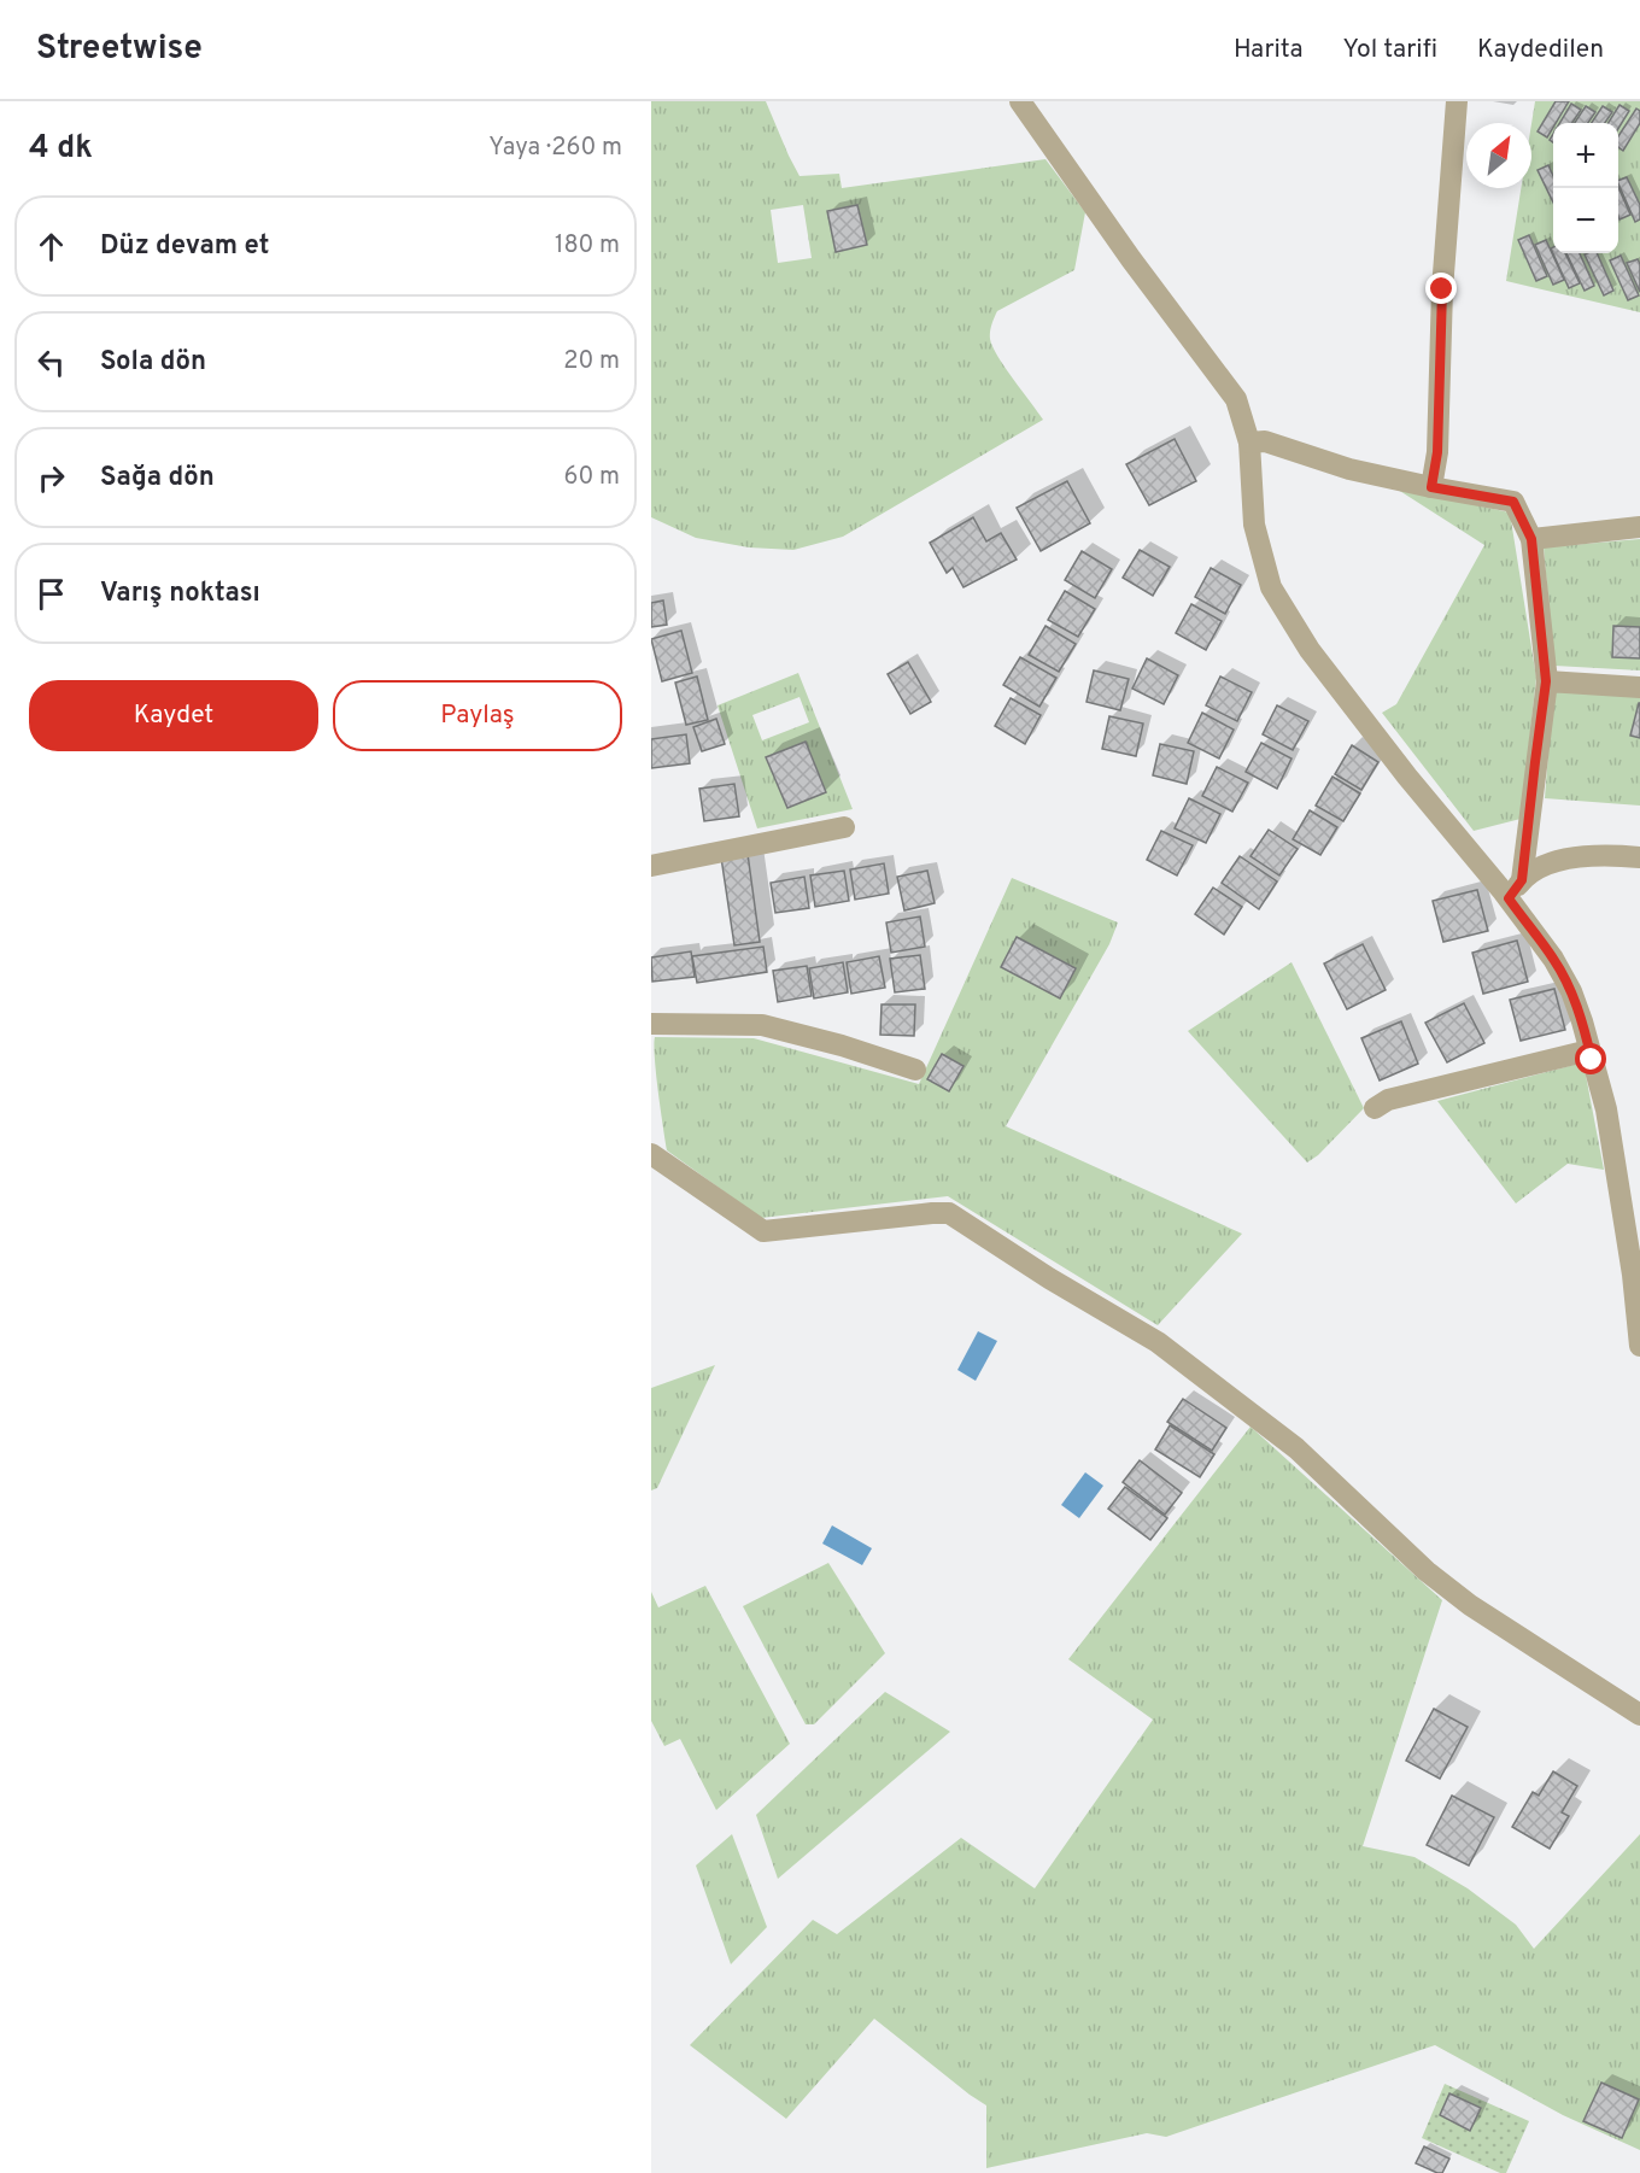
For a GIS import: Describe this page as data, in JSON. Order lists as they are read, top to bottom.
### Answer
{
  "north": "top right",
  "page": {
    "header": "Streetwise",
    "nav": ["Harita", "Yol tarifi", "Kaydedilen"],
    "heading": ["4 dk", "Yaya · 260 m"],
    "map_buttons": ["+", "−"],
    "list": [
      ["Düz devam et", "180 m"],
      ["Sola dön", "20 m"],
      ["Sağa dön", "60 m"],
      "Varış noktası"
    ],
    "buttons": ["Kaydet", "Paylaş"]
  }
}
